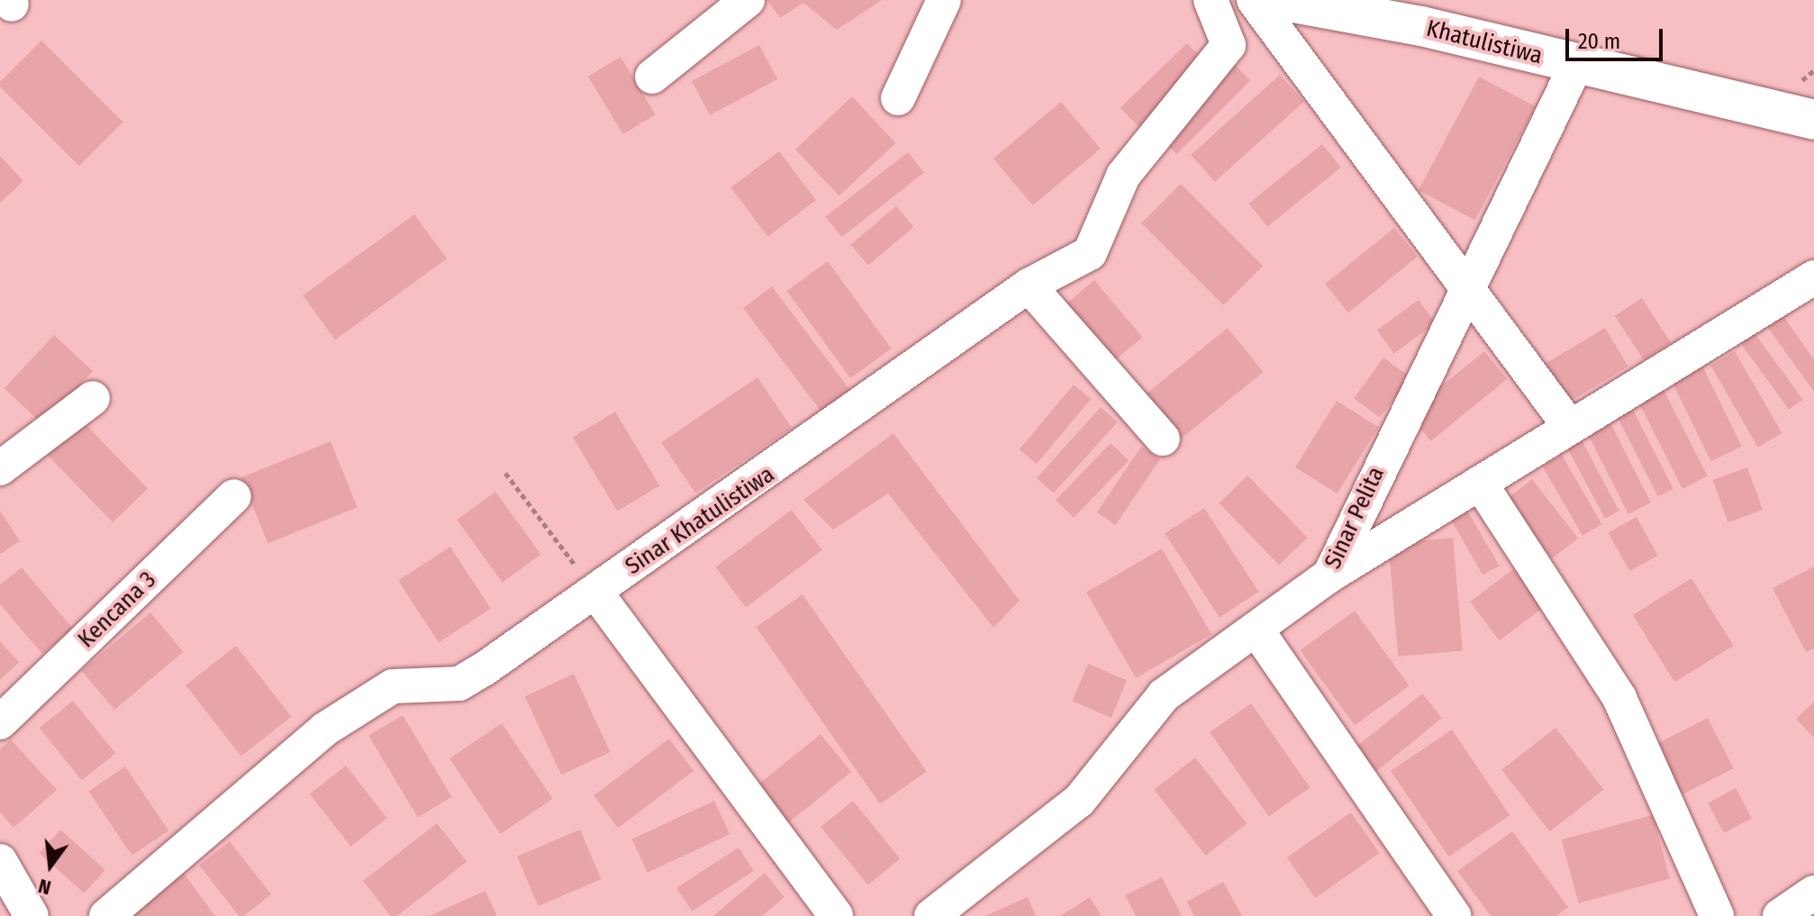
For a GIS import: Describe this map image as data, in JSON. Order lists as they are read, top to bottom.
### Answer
{
  "streets": {
    "highway": ["Khatulistiwa"],
    "street": ["Sinar Pelita", "Sinar Khatulistiwa", "Kencana 3"]
  },
  "crossings": [
    ["Khatulistiwa", "Sinar Pelita"]
  ],
  "scale_bar": "20 m",
  "north": "bottom"
}
